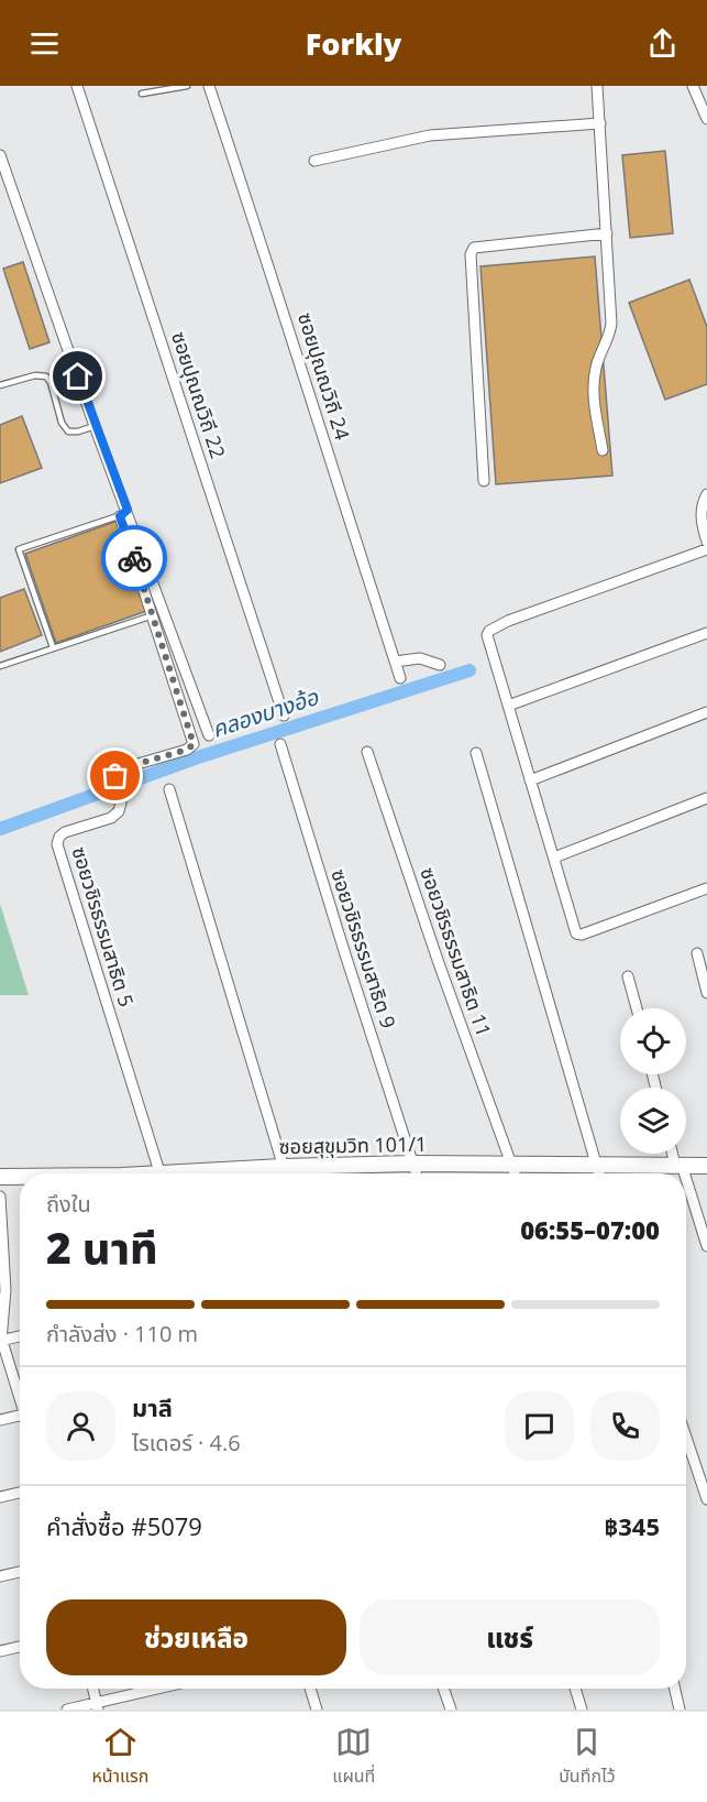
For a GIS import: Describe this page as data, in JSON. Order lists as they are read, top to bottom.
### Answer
{
  "streets": {
    "street": [
      "ซอยปุณณวิถี 24",
      "ซอยปุณณวิถี 22",
      "ซอยวชิรธรรมสาธิต 5",
      "ซอยวชิรธรรมสาธิต 9",
      "ซอยวชิรธรรมสาธิต 11",
      "ซอยสุขุมวิท 101/1"
    ]
  },
  "crossings": [
    ["ซอยวชิรธรรมสาธิต 9", "ซอยสุขุมวิท 101/1"],
    ["ซอยวชิรธรรมสาธิต 11", "ซอยสุขุมวิท 101/1"]
  ],
  "water": ["คลองบางอ้อ"],
  "page": {
    "header": "Forkly",
    "heading": ["2 นาที", "ถึงใน", "06:55–07:00"],
    "panel": [
      "มาลี",
      "ไรเดอร์ · 4.6",
      "คำสั่งซื้อ #5079",
      "฿345"
    ],
    "bar": "กำลังส่ง · 110 m",
    "buttons": ["ช่วยเหลือ", "แชร์"],
    "tabs": ["หน้าแรก", "แผนที่", "บันทึกไว้"]
  }
}
